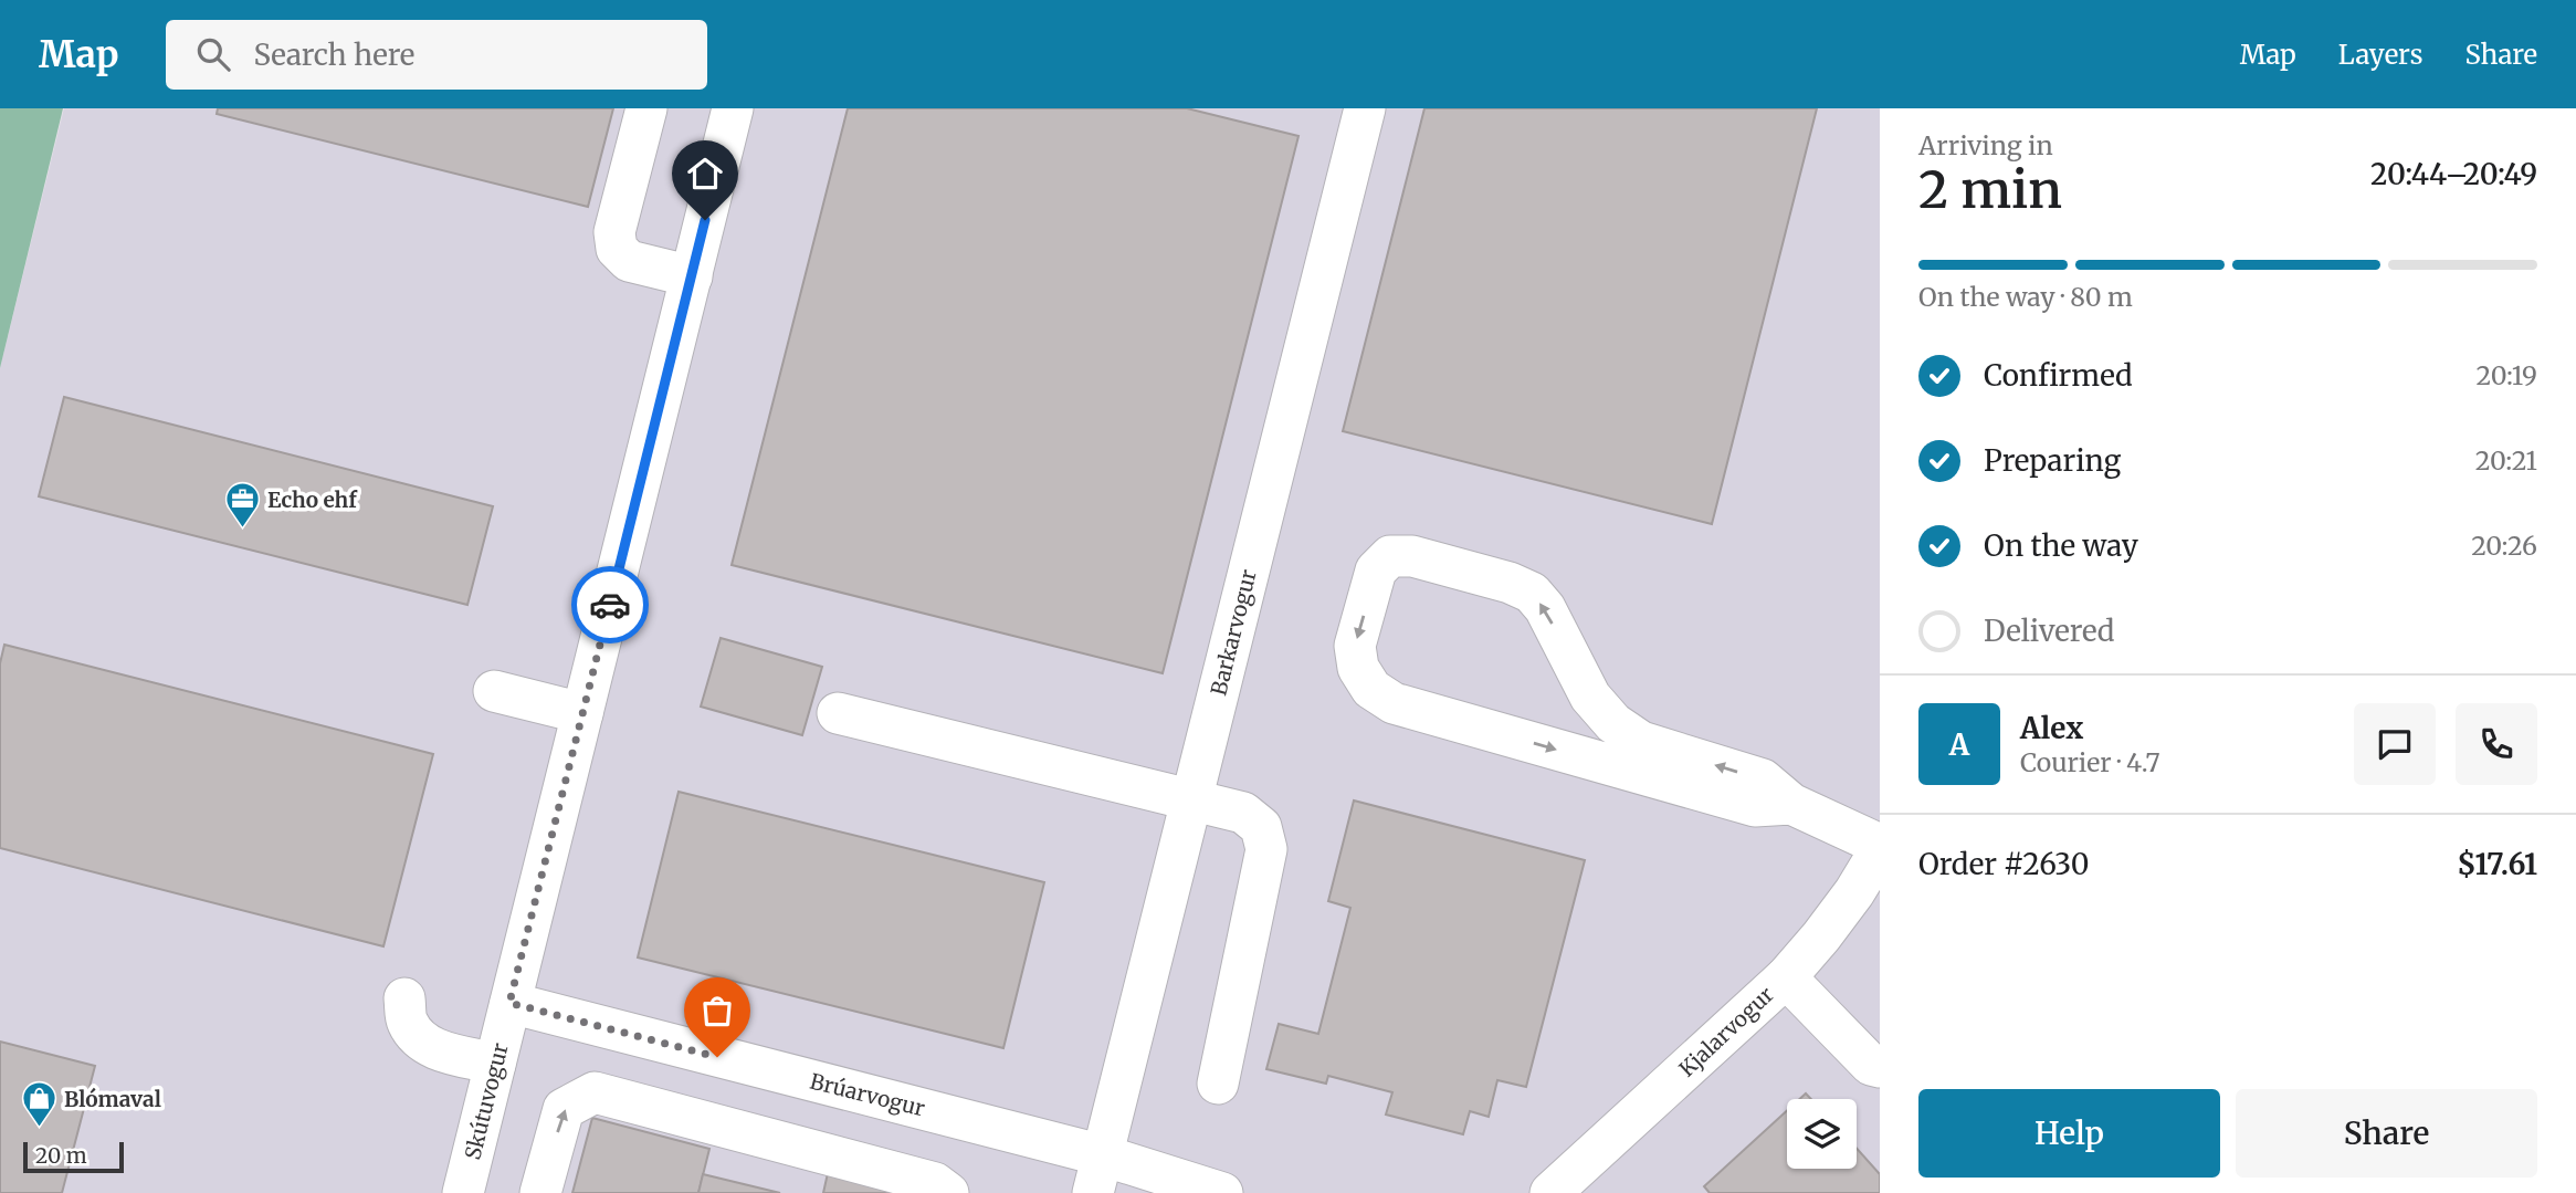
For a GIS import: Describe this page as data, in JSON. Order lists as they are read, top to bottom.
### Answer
{
  "streets": {
    "street": [
      "Barkarvogur",
      "Kjalarvogur",
      "Brúarvogur",
      "Skútuvogur"
    ]
  },
  "crossings": [
    ["Barkarvogur", "Brúarvogur"],
    ["Brúarvogur", "Skútuvogur"]
  ],
  "places": {
    "office": ["Echo ehf"],
    "shop": ["Blómaval"]
  },
  "scale_bar": "20 m",
  "page": {
    "header": "Map",
    "search": "Search here",
    "nav": ["Map", "Layers", "Share"],
    "heading": ["2 min", "Arriving in", "20:44–20:49"],
    "panel": [
      "Alex",
      "Courier · 4.7",
      "Order #2630",
      "$17.61"
    ],
    "bar": "On the way · 80 m",
    "list": [
      ["Confirmed", "20:19"],
      ["Preparing", "20:21"],
      ["On the way", "20:26"],
      "Delivered"
    ],
    "round": "A",
    "buttons": ["Help", "Share"],
    "scale": "20 m"
  }
}
